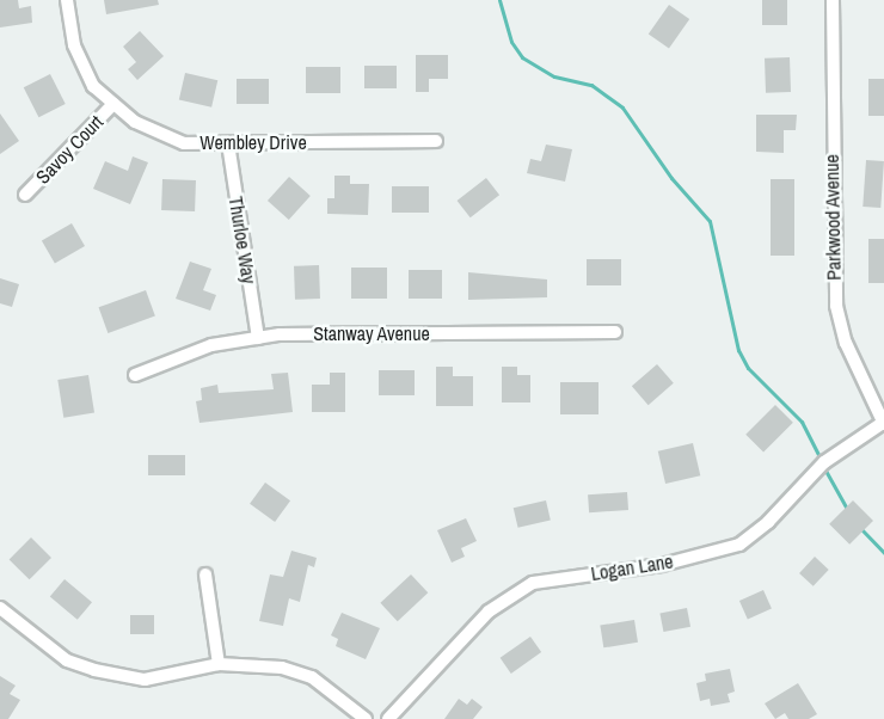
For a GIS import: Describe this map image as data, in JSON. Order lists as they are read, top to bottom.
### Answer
{
  "streets": {
    "street": [
      "Wembley Drive",
      "Savoy Court",
      "Parkwood Avenue",
      "Thurloe Way",
      "Stanway Avenue",
      "Logan Lane"
    ]
  },
  "crossings": [
    ["Wembley Drive", "Savoy Court"],
    ["Wembley Drive", "Thurloe Way"],
    ["Parkwood Avenue", "Logan Lane"],
    ["Thurloe Way", "Stanway Avenue"]
  ]
}
